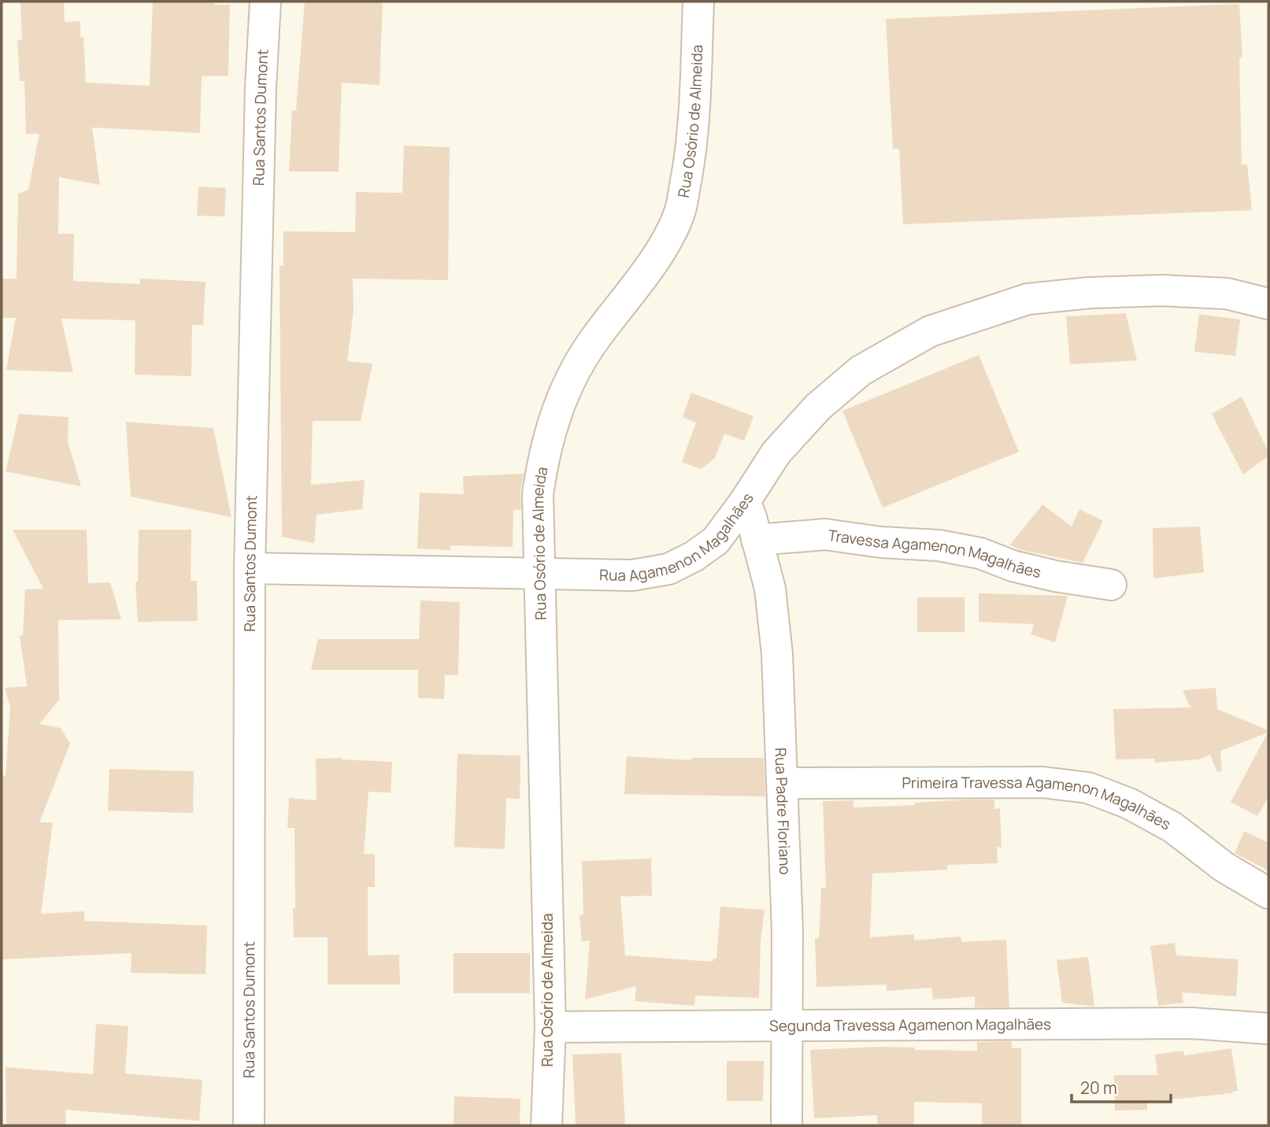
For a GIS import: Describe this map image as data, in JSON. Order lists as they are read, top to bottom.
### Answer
{
  "streets": {
    "street": [
      "Rua Santos Dumont",
      "Rua Osório de Almeida",
      "Rua Agamenon Magalhães",
      "Travessa Agamenon Magalhães",
      "Primeira Travessa Agamenon Magalhães",
      "Rua Padre Floriano",
      "Segunda Travessa Agamenon Magalhães"
    ]
  },
  "crossings": [
    ["Rua Santos Dumont", "Rua Agamenon Magalhães"],
    ["Rua Osório de Almeida", "Rua Agamenon Magalhães"],
    ["Rua Osório de Almeida", "Segunda Travessa Agamenon Magalhães"],
    ["Rua Agamenon Magalhães", "Rua Padre Floriano"],
    ["Travessa Agamenon Magalhães", "Rua Padre Floriano"],
    ["Primeira Travessa Agamenon Magalhães", "Rua Padre Floriano"],
    ["Rua Padre Floriano", "Segunda Travessa Agamenon Magalhães"]
  ],
  "scale_bar": "20 m"
}
